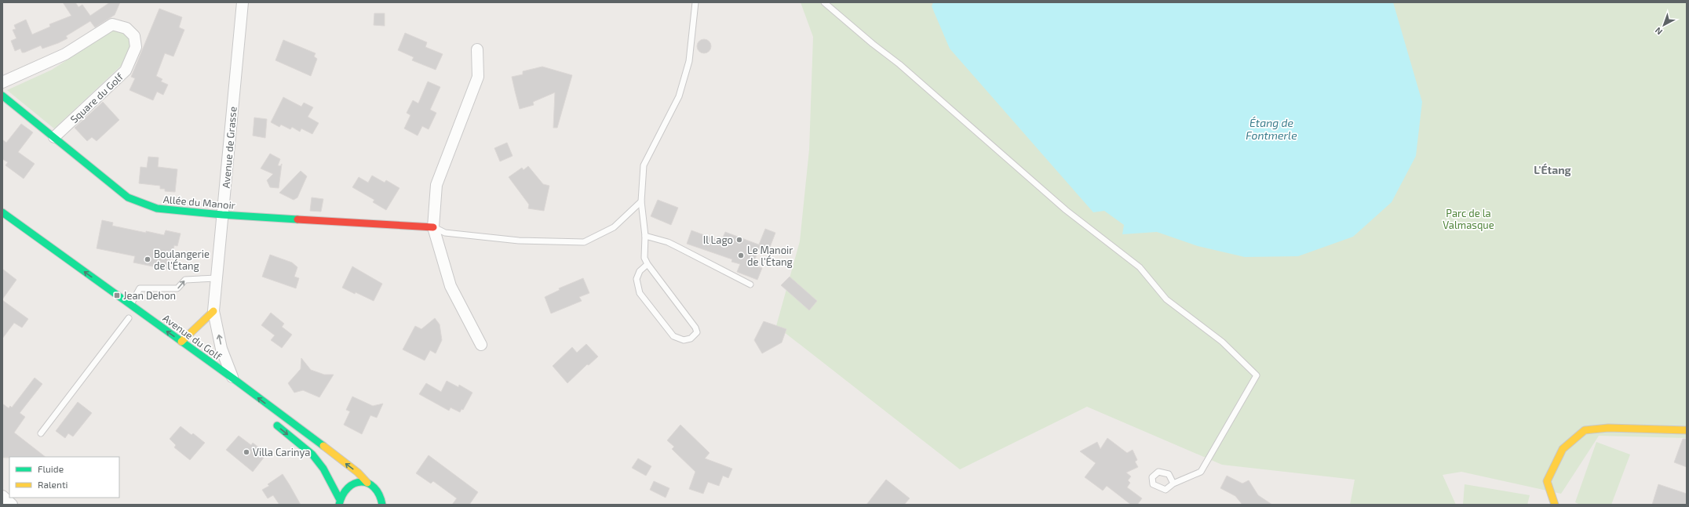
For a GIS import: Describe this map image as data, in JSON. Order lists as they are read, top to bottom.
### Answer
{
  "streets": {
    "street": [
      "Square du Golf",
      "Avenue de Grasse",
      "Allée du Manoir",
      "Avenue du Golf"
    ]
  },
  "crossings": [
    ["Square du Golf", "Allée du Manoir"],
    ["Avenue de Grasse", "Allée du Manoir"],
    ["Avenue de Grasse", "Avenue du Golf"]
  ],
  "one_way": ["Avenue du Golf"],
  "districts": ["L'Étang"],
  "water": ["Étang de Fontmerle"],
  "parks": ["Parc de la Valmasque"],
  "places": {
    "other": [
      "Il Lago",
      "Le Manoir de l'Étang",
      "Boulangerie de l'Étang",
      "Villa Carinya"
    ],
    "transit": ["Jean Dehon"]
  },
  "legend": ["Fluide", "Ralenti"],
  "north": "bottom left"
}
